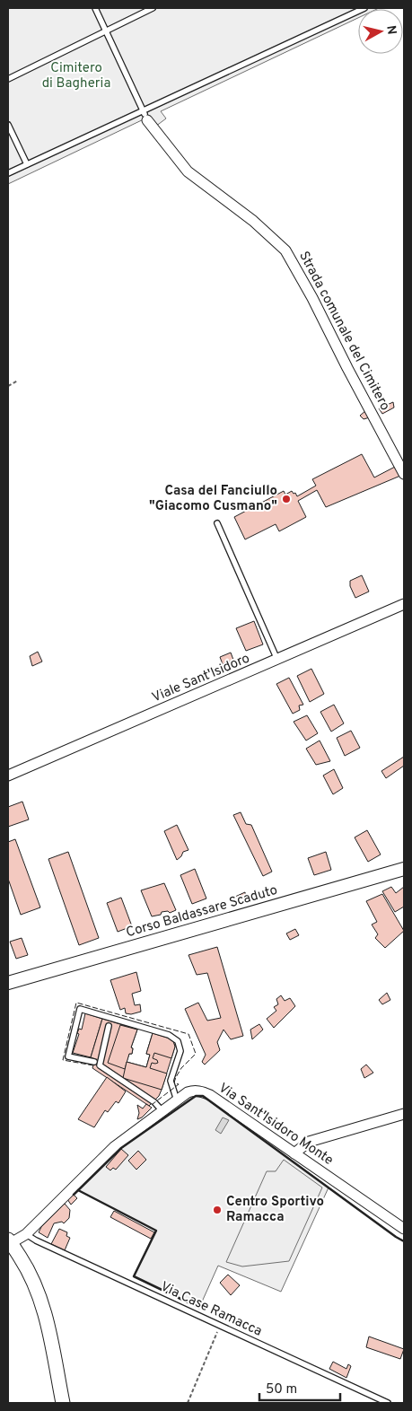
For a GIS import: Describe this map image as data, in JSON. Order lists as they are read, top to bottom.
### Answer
{
  "streets": {
    "street": [
      "Strada comunale del Cimitero",
      "Viale Sant'Isidoro",
      "Corso Baldassare Scaduto",
      "Via Sant'Isidoro Monte"
    ],
    "lane": ["Via Case Ramacca"]
  },
  "crossings": [
    ["Via Sant'Isidoro Monte", "Via Case Ramacca"]
  ],
  "parks": ["Cimitero di Bagheria"],
  "places": ["Casa del Fanciullo \"Giacomo Cusmano\"", "Centro Sportivo Ramacca"],
  "scale_bar": "50 m",
  "north": "right"
}
